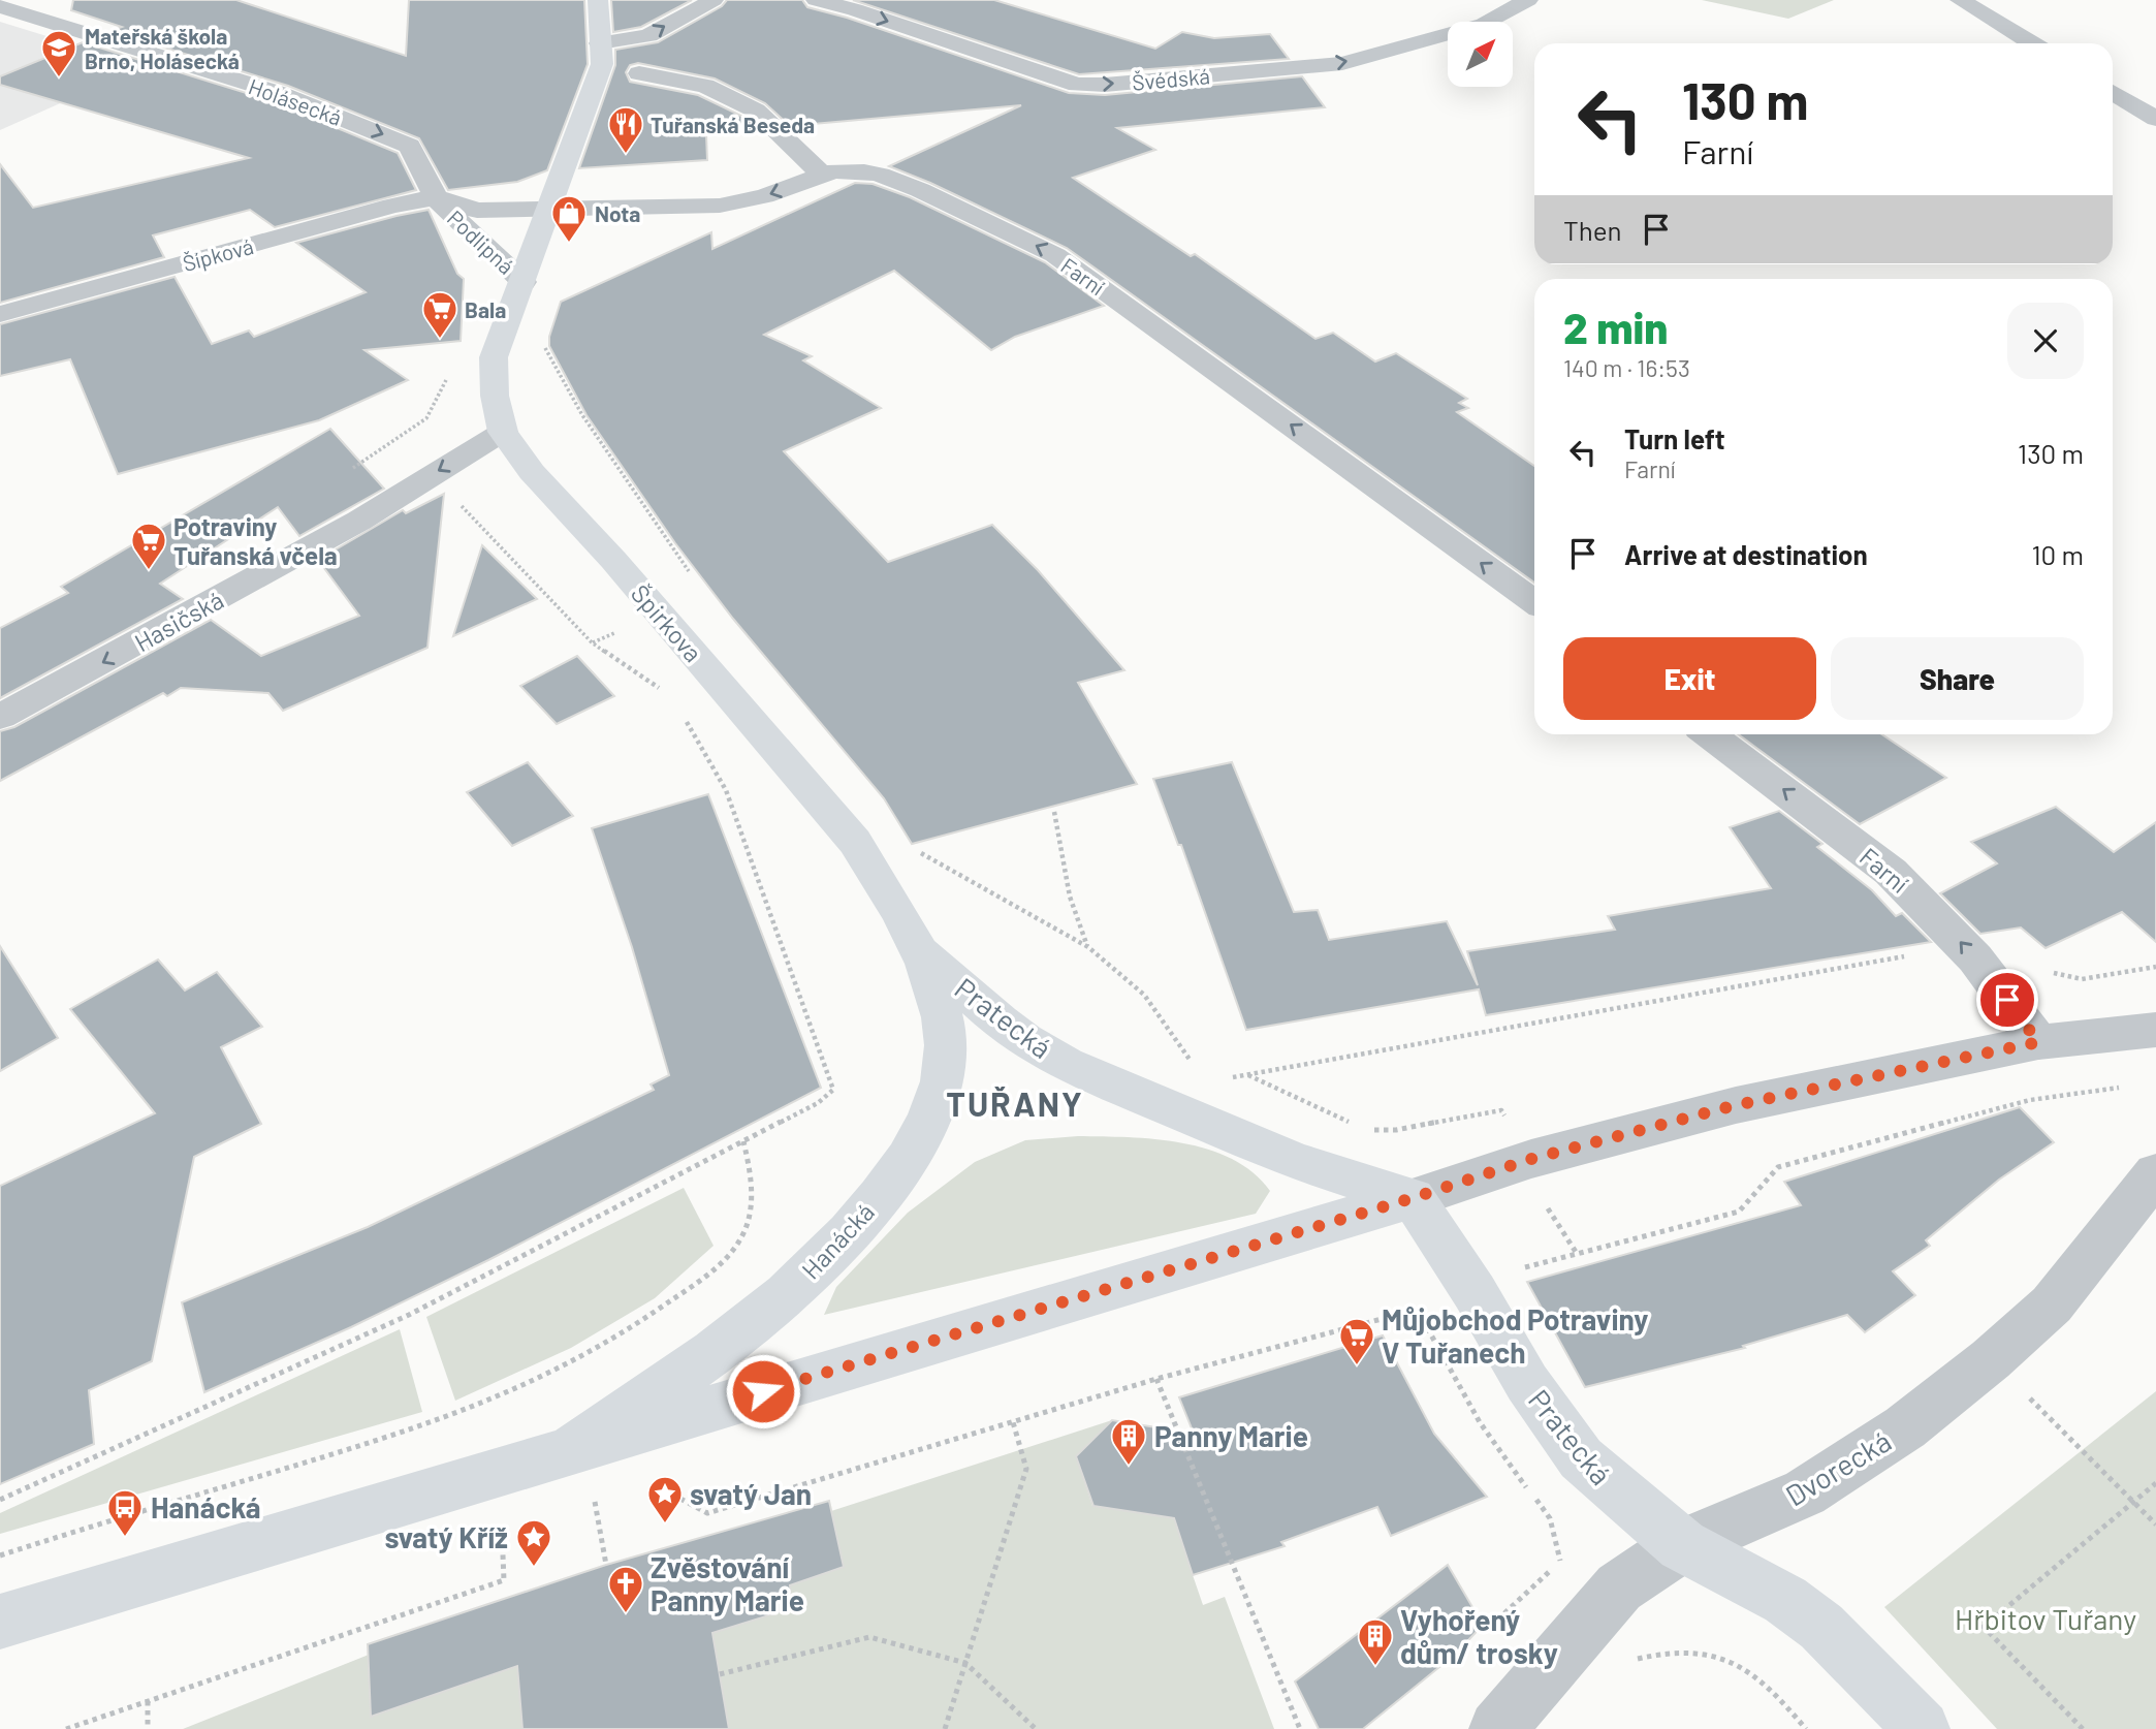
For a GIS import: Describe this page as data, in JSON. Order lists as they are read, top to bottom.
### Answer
{
  "streets": {
    "main road": [
      "Podlipná",
      "Špirkova",
      "Pratecká",
      "Hanácká"
    ],
    "street": [
      "Švédská",
      "Holásecká",
      "Šípková",
      "Farní",
      "Hasičská",
      "Dvorecká"
    ]
  },
  "crossings": [
    ["Holásecká", "Podlipná"],
    ["Holásecká", "Šípková"],
    ["Podlipná", "Šípková"],
    ["Podlipná", "Farní"],
    ["Podlipná", "Špirkova"],
    ["Farní", "Hanácká"],
    ["Hasičská", "Špirkova"],
    ["Špirkova", "Pratecká"],
    ["Špirkova", "Hanácká"],
    ["Pratecká", "Hanácká"],
    ["Pratecká", "Dvorecká"]
  ],
  "one_way": [
    "Švédská",
    "Holásecká",
    "Farní",
    "Hasičská"
  ],
  "districts": ["TUŘANY"],
  "parks": ["Hřbitov Tuřany"],
  "places": {
    "school or university": ["Mateřská škola Brno, Holásecká"],
    "restaurant": ["Tuřanská Beseda"],
    "shop": ["Nota"],
    "supermarket": ["Bala", "Potraviny Tuřanská včela", "Můjobchod Potraviny V Tuřanech"],
    "building": ["Panny Marie", "Vyhořený dům/ trosky"],
    "place": ["svatý Jan", "svatý Kříž"],
    "bus stop": ["Hanácká"],
    "church": ["Zvěstování Panny Marie"]
  },
  "north": "top right",
  "page": {
    "turn": ["130 m", "Farní"],
    "then": "Then",
    "heading": ["2 min", "140 m · 16:53"],
    "list": [
      {
        "name": "Turn left",
        "note": "Farní",
        "value": "130 m"
      },
      {
        "name": "Arrive at destination",
        "value": "10 m"
      }
    ],
    "buttons": ["Exit", "Share"]
  }
}
